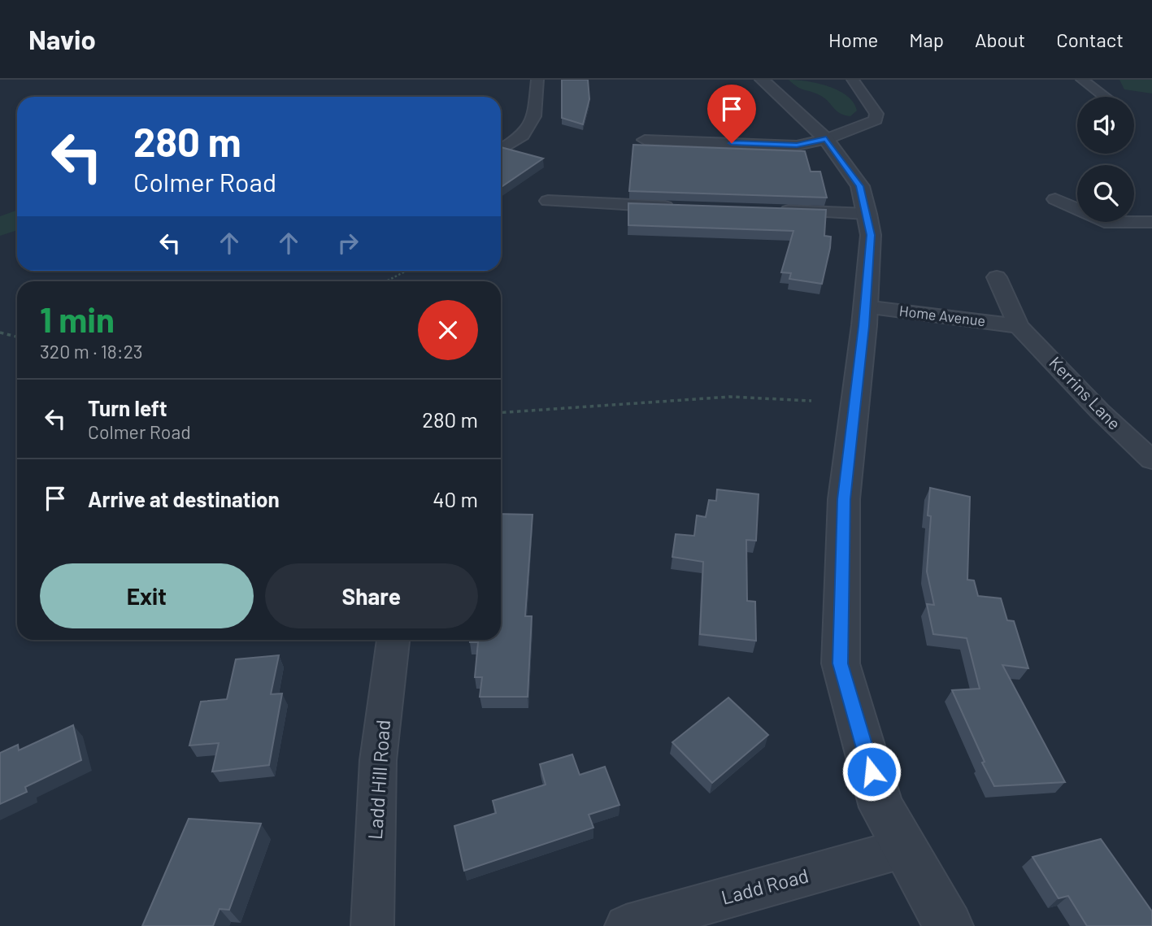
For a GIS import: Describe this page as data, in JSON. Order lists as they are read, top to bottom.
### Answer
{
  "streets": {
    "street": [
      "Home Avenue",
      "Kerrins Lane",
      "Ladd Hill Road",
      "Ladd Road"
    ]
  },
  "crossings": [
    ["Home Avenue", "Kerrins Lane"]
  ],
  "page": {
    "header": "Navio",
    "nav": [
      "Home",
      "Map",
      "About",
      "Contact"
    ],
    "turn": ["280 m", "Colmer Road"],
    "heading": ["1 min", "320 m · 18:23"],
    "list": [
      {
        "name": "Turn left",
        "note": "Colmer Road",
        "value": "280 m"
      },
      {
        "name": "Arrive at destination",
        "value": "40 m"
      }
    ],
    "buttons": ["Exit", "Share"]
  }
}
